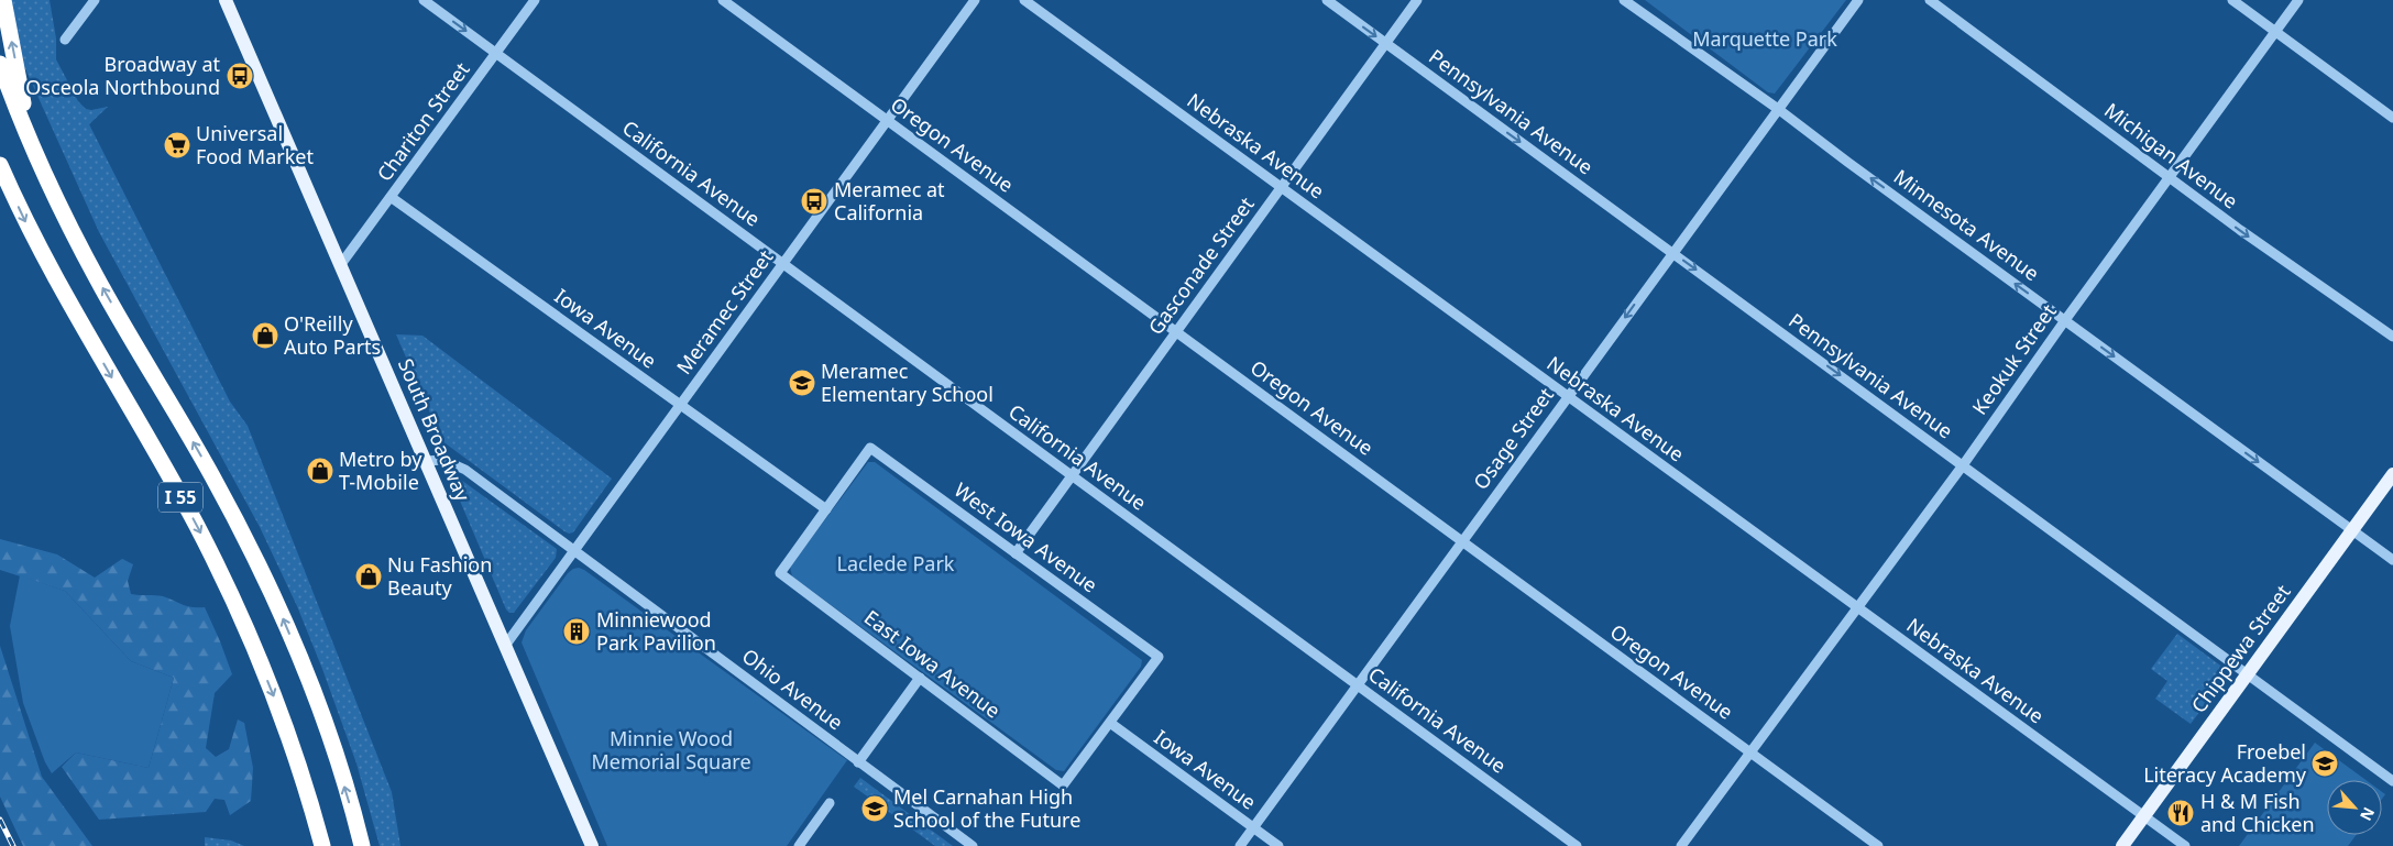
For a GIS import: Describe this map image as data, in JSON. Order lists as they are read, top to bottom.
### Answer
{
  "streets": {
    "highway": ["I 55"],
    "main road": ["South Broadway", "Chippewa Street"],
    "street": [
      "Pennsylvania Avenue",
      "Chariton Street",
      "Oregon Avenue",
      "Nebraska Avenue",
      "Michigan Avenue",
      "California Avenue",
      "Minnesota Avenue",
      "Gasconade Street",
      "Meramec Street",
      "Iowa Avenue",
      "Keokuk Street",
      "Osage Street",
      "West Iowa Avenue",
      "East Iowa Avenue",
      "Ohio Avenue"
    ]
  },
  "crossings": [
    ["Pennsylvania Avenue", "Gasconade Street"],
    ["Pennsylvania Avenue", "Keokuk Street"],
    ["Pennsylvania Avenue", "Osage Street"],
    ["Pennsylvania Avenue", "Chippewa Street"],
    ["Chariton Street", "California Avenue"],
    ["Chariton Street", "Iowa Avenue"],
    ["Chariton Street", "South Broadway"],
    ["Oregon Avenue", "Gasconade Street"],
    ["Oregon Avenue", "Meramec Street"],
    ["Oregon Avenue", "Keokuk Street"],
    ["Oregon Avenue", "Osage Street"],
    ["Nebraska Avenue", "Gasconade Street"],
    ["Nebraska Avenue", "Keokuk Street"],
    ["Nebraska Avenue", "Osage Street"],
    ["Nebraska Avenue", "Chippewa Street"],
    ["Michigan Avenue", "Keokuk Street"],
    ["California Avenue", "Gasconade Street"],
    ["California Avenue", "Meramec Street"],
    ["California Avenue", "Osage Street"],
    ["Minnesota Avenue", "Keokuk Street"],
    ["Minnesota Avenue", "Osage Street"],
    ["Minnesota Avenue", "Chippewa Street"],
    ["Gasconade Street", "West Iowa Avenue"],
    ["Meramec Street", "Iowa Avenue"],
    ["Meramec Street", "South Broadway"],
    ["Meramec Street", "Ohio Avenue"],
    ["Iowa Avenue", "Osage Street"],
    ["Iowa Avenue", "West Iowa Avenue"],
    ["Iowa Avenue", "East Iowa Avenue"],
    ["South Broadway", "Ohio Avenue"],
    ["West Iowa Avenue", "East Iowa Avenue"]
  ],
  "one_way": ["Pennsylvania Avenue", "Michigan Avenue"],
  "parks": ["Marquette Park", "Laclede Park", "Minnie Wood Memorial Square"],
  "places": {
    "bus stop": ["Broadway at Osceola Northbound", "Meramec at California"],
    "supermarket": ["Universal Food Market"],
    "shop": ["O'Reilly Auto Parts", "Metro by T-Mobile", "Nu Fashion Beauty"],
    "school or university": ["Meramec Elementary School", "Froebel Literacy Academy", "Mel Carnahan High School of the Future"],
    "building": ["Minniewood Park Pavilion"],
    "restaurant": ["H & M Fish and Chicken"]
  },
  "north": "bottom right"
}
